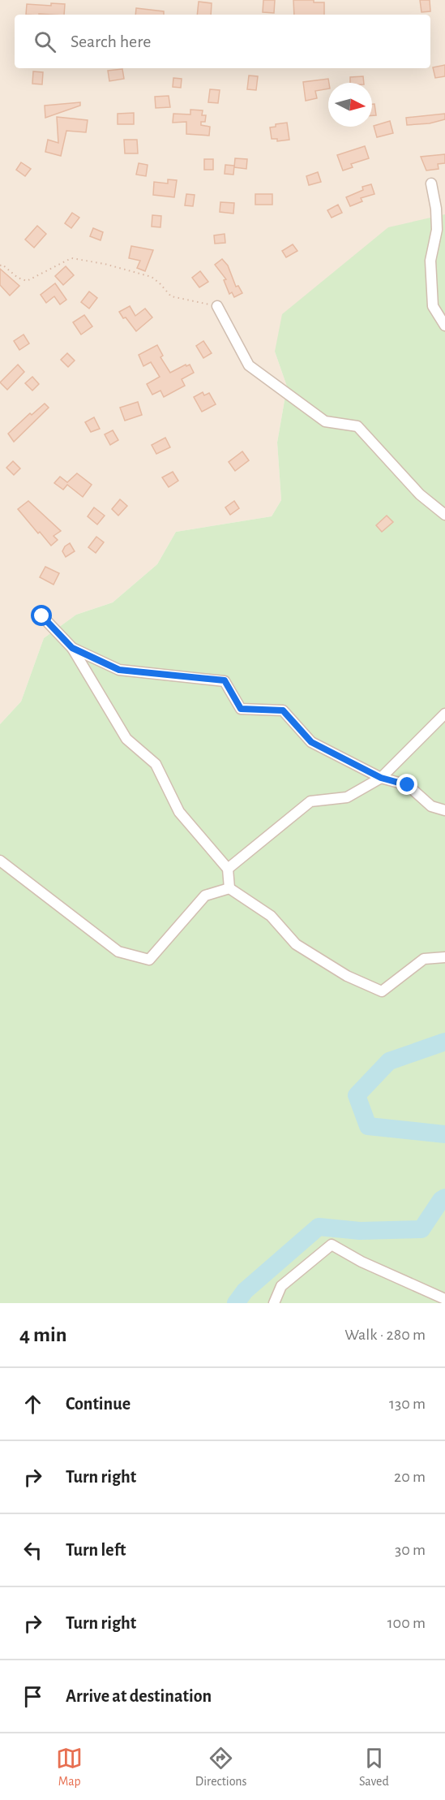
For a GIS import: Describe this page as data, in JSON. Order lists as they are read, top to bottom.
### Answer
{
  "north": "right",
  "page": {
    "search": "Search here",
    "heading": ["4 min", "Walk · 280 m"],
    "list": [
      ["Continue", "130 m"],
      ["Turn right", "20 m"],
      ["Turn left", "30 m"],
      ["Turn right", "100 m"],
      "Arrive at destination"
    ],
    "nav": ["Map", "Directions", "Saved"]
  }
}
